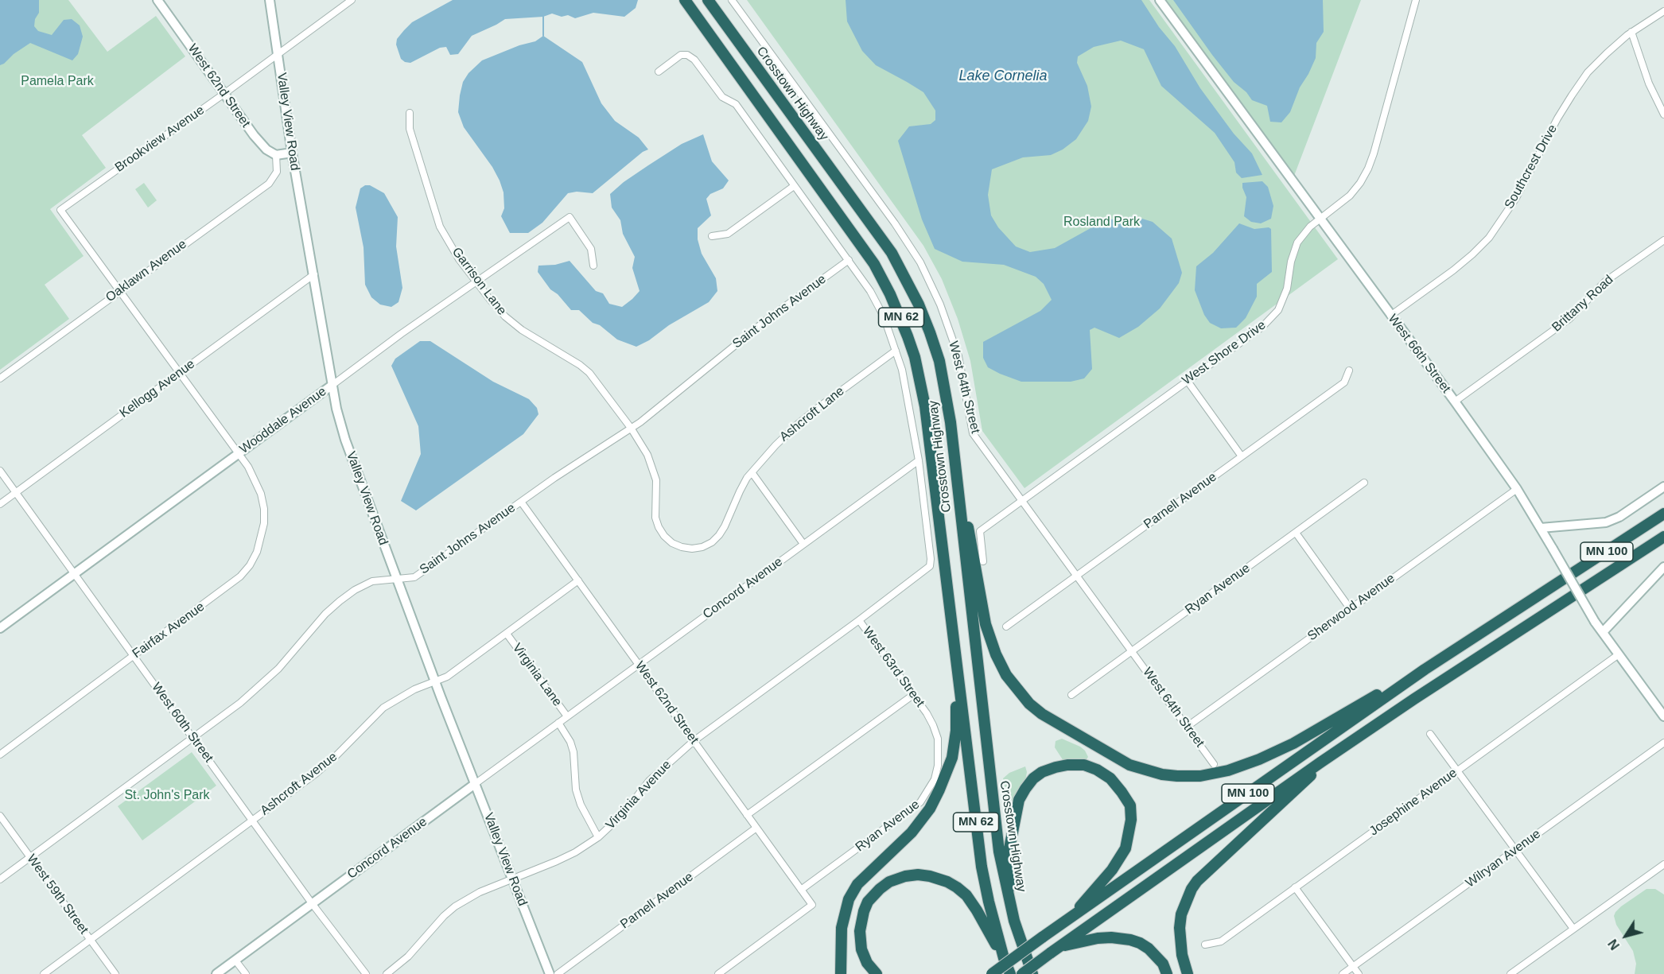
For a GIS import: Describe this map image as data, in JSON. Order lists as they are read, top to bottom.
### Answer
{
  "streets": {
    "highway": ["Crosstown Highway", "MN 62", "MN 100"],
    "street": [
      "West 62nd Street",
      "Valley View Road",
      "Brookview Avenue",
      "Southcrest Drive",
      "Oaklawn Avenue",
      "Garrison Lane",
      "Brittany Road",
      "Saint Johns Avenue",
      "West Shore Drive",
      "West 66th Street",
      "West 64th Street",
      "Kellogg Avenue",
      "Ashcroft Lane",
      "Wooddale Avenue",
      "Parnell Avenue",
      "Concord Avenue",
      "Ryan Avenue",
      "Sherwood Avenue",
      "Fairfax Avenue",
      "West 63rd Street",
      "Virginia Lane",
      "West 60th Street",
      "Ashcroft Avenue",
      "Virginia Avenue",
      "Josephine Avenue",
      "Wilryan Avenue",
      "West 59th Street"
    ]
  },
  "crossings": [
    ["West 62nd Street", "Brookview Avenue"],
    ["West 62nd Street", "Oaklawn Avenue"],
    ["West 62nd Street", "Saint Johns Avenue"],
    ["West 62nd Street", "Parnell Avenue"],
    ["West 62nd Street", "Concord Avenue"],
    ["West 62nd Street", "Ryan Avenue"],
    ["West 62nd Street", "Ashcroft Avenue"],
    ["West 62nd Street", "Virginia Avenue"],
    ["Valley View Road", "Brookview Avenue"],
    ["Valley View Road", "Saint Johns Avenue"],
    ["Valley View Road", "Kellogg Avenue"],
    ["Valley View Road", "Wooddale Avenue"],
    ["Valley View Road", "Concord Avenue"],
    ["Valley View Road", "Ashcroft Avenue"],
    ["Valley View Road", "Virginia Avenue"],
    ["Brookview Avenue", "Fairfax Avenue"],
    ["Southcrest Drive", "West 66th Street"],
    ["Oaklawn Avenue", "Fairfax Avenue"],
    ["Garrison Lane", "Saint Johns Avenue"],
    ["Garrison Lane", "Ashcroft Lane"],
    ["Garrison Lane", "Wooddale Avenue"],
    ["Brittany Road", "West 66th Street"],
    ["Saint Johns Avenue", "Ashcroft Lane"],
    ["Saint Johns Avenue", "West 60th Street"],
    ["Saint Johns Avenue", "West 59th Street"],
    ["West Shore Drive", "West 66th Street"],
    ["West Shore Drive", "West 64th Street"],
    ["West 66th Street", "Sherwood Avenue"],
    ["West 66th Street", "Josephine Avenue"],
    ["West 64th Street", "Parnell Avenue"],
    ["West 64th Street", "Ryan Avenue"],
    ["West 64th Street", "Sherwood Avenue"],
    ["Kellogg Avenue", "Fairfax Avenue"],
    ["Kellogg Avenue", "West 60th Street"],
    ["Wooddale Avenue", "Fairfax Avenue"],
    ["Wooddale Avenue", "West 60th Street"],
    ["Concord Avenue", "Virginia Lane"],
    ["Concord Avenue", "West 60th Street"],
    ["Concord Avenue", "Virginia Avenue"],
    ["Ryan Avenue", "West 63rd Street"],
    ["Fairfax Avenue", "West 60th Street"],
    ["West 63rd Street", "Virginia Avenue"],
    ["Virginia Lane", "Ashcroft Avenue"],
    ["Virginia Lane", "Virginia Avenue"],
    ["West 60th Street", "Ashcroft Avenue"],
    ["Ashcroft Avenue", "West 59th Street"]
  ],
  "water": ["Lake Cornelia"],
  "parks": ["Pamela Park", "Rosland Park", "St. John's Park"],
  "north": "bottom left"
}
